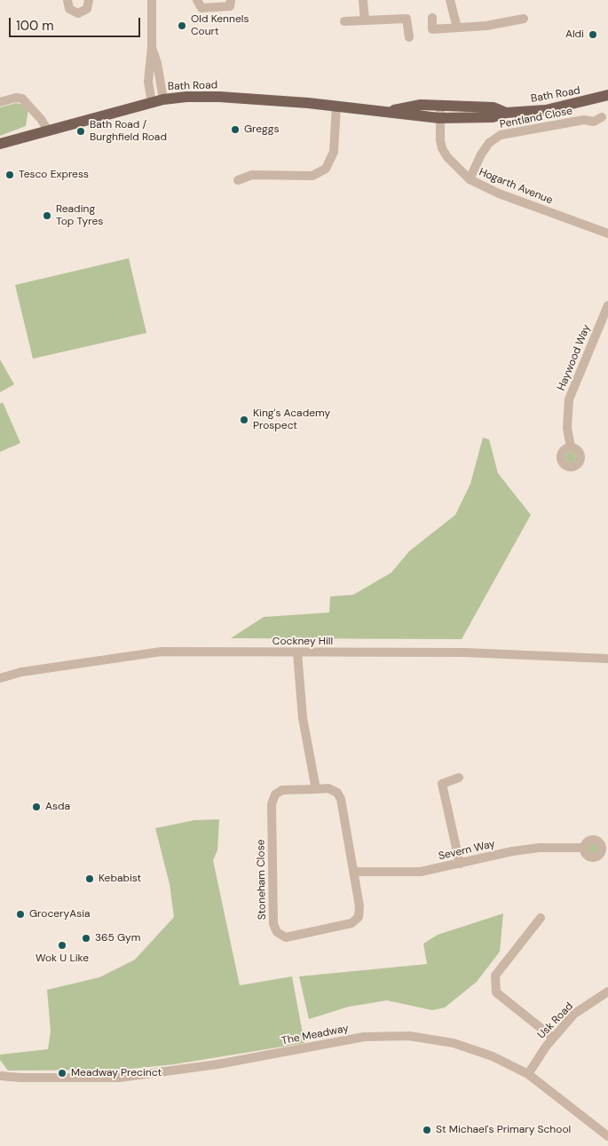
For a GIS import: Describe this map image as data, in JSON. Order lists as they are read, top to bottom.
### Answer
{
  "streets": {
    "main road": ["Bath Road"],
    "street": [
      "Pentland Close",
      "Hogarth Avenue",
      "Haywood Way",
      "Cockney Hill",
      "Severn Way",
      "Stoneham Close",
      "Usk Road",
      "The Meadway"
    ]
  },
  "crossings": [
    ["Bath Road", "Hogarth Avenue"],
    ["Pentland Close", "Hogarth Avenue"],
    ["Severn Way", "Stoneham Close"],
    ["Usk Road", "The Meadway"]
  ],
  "places": [
    "Old Kennels Court",
    "Aldi",
    "Greggs",
    "Bath Road / Burghfield Road",
    "Tesco Express",
    "Reading Top Tyres",
    "King's Academy Prospect",
    "Asda",
    "Kebabist",
    "GroceryAsia",
    "365 Gym",
    "Wok U Like",
    "Meadway Precinct",
    "St Michael's Primary School"
  ],
  "scale_bar": "100 m"
}
